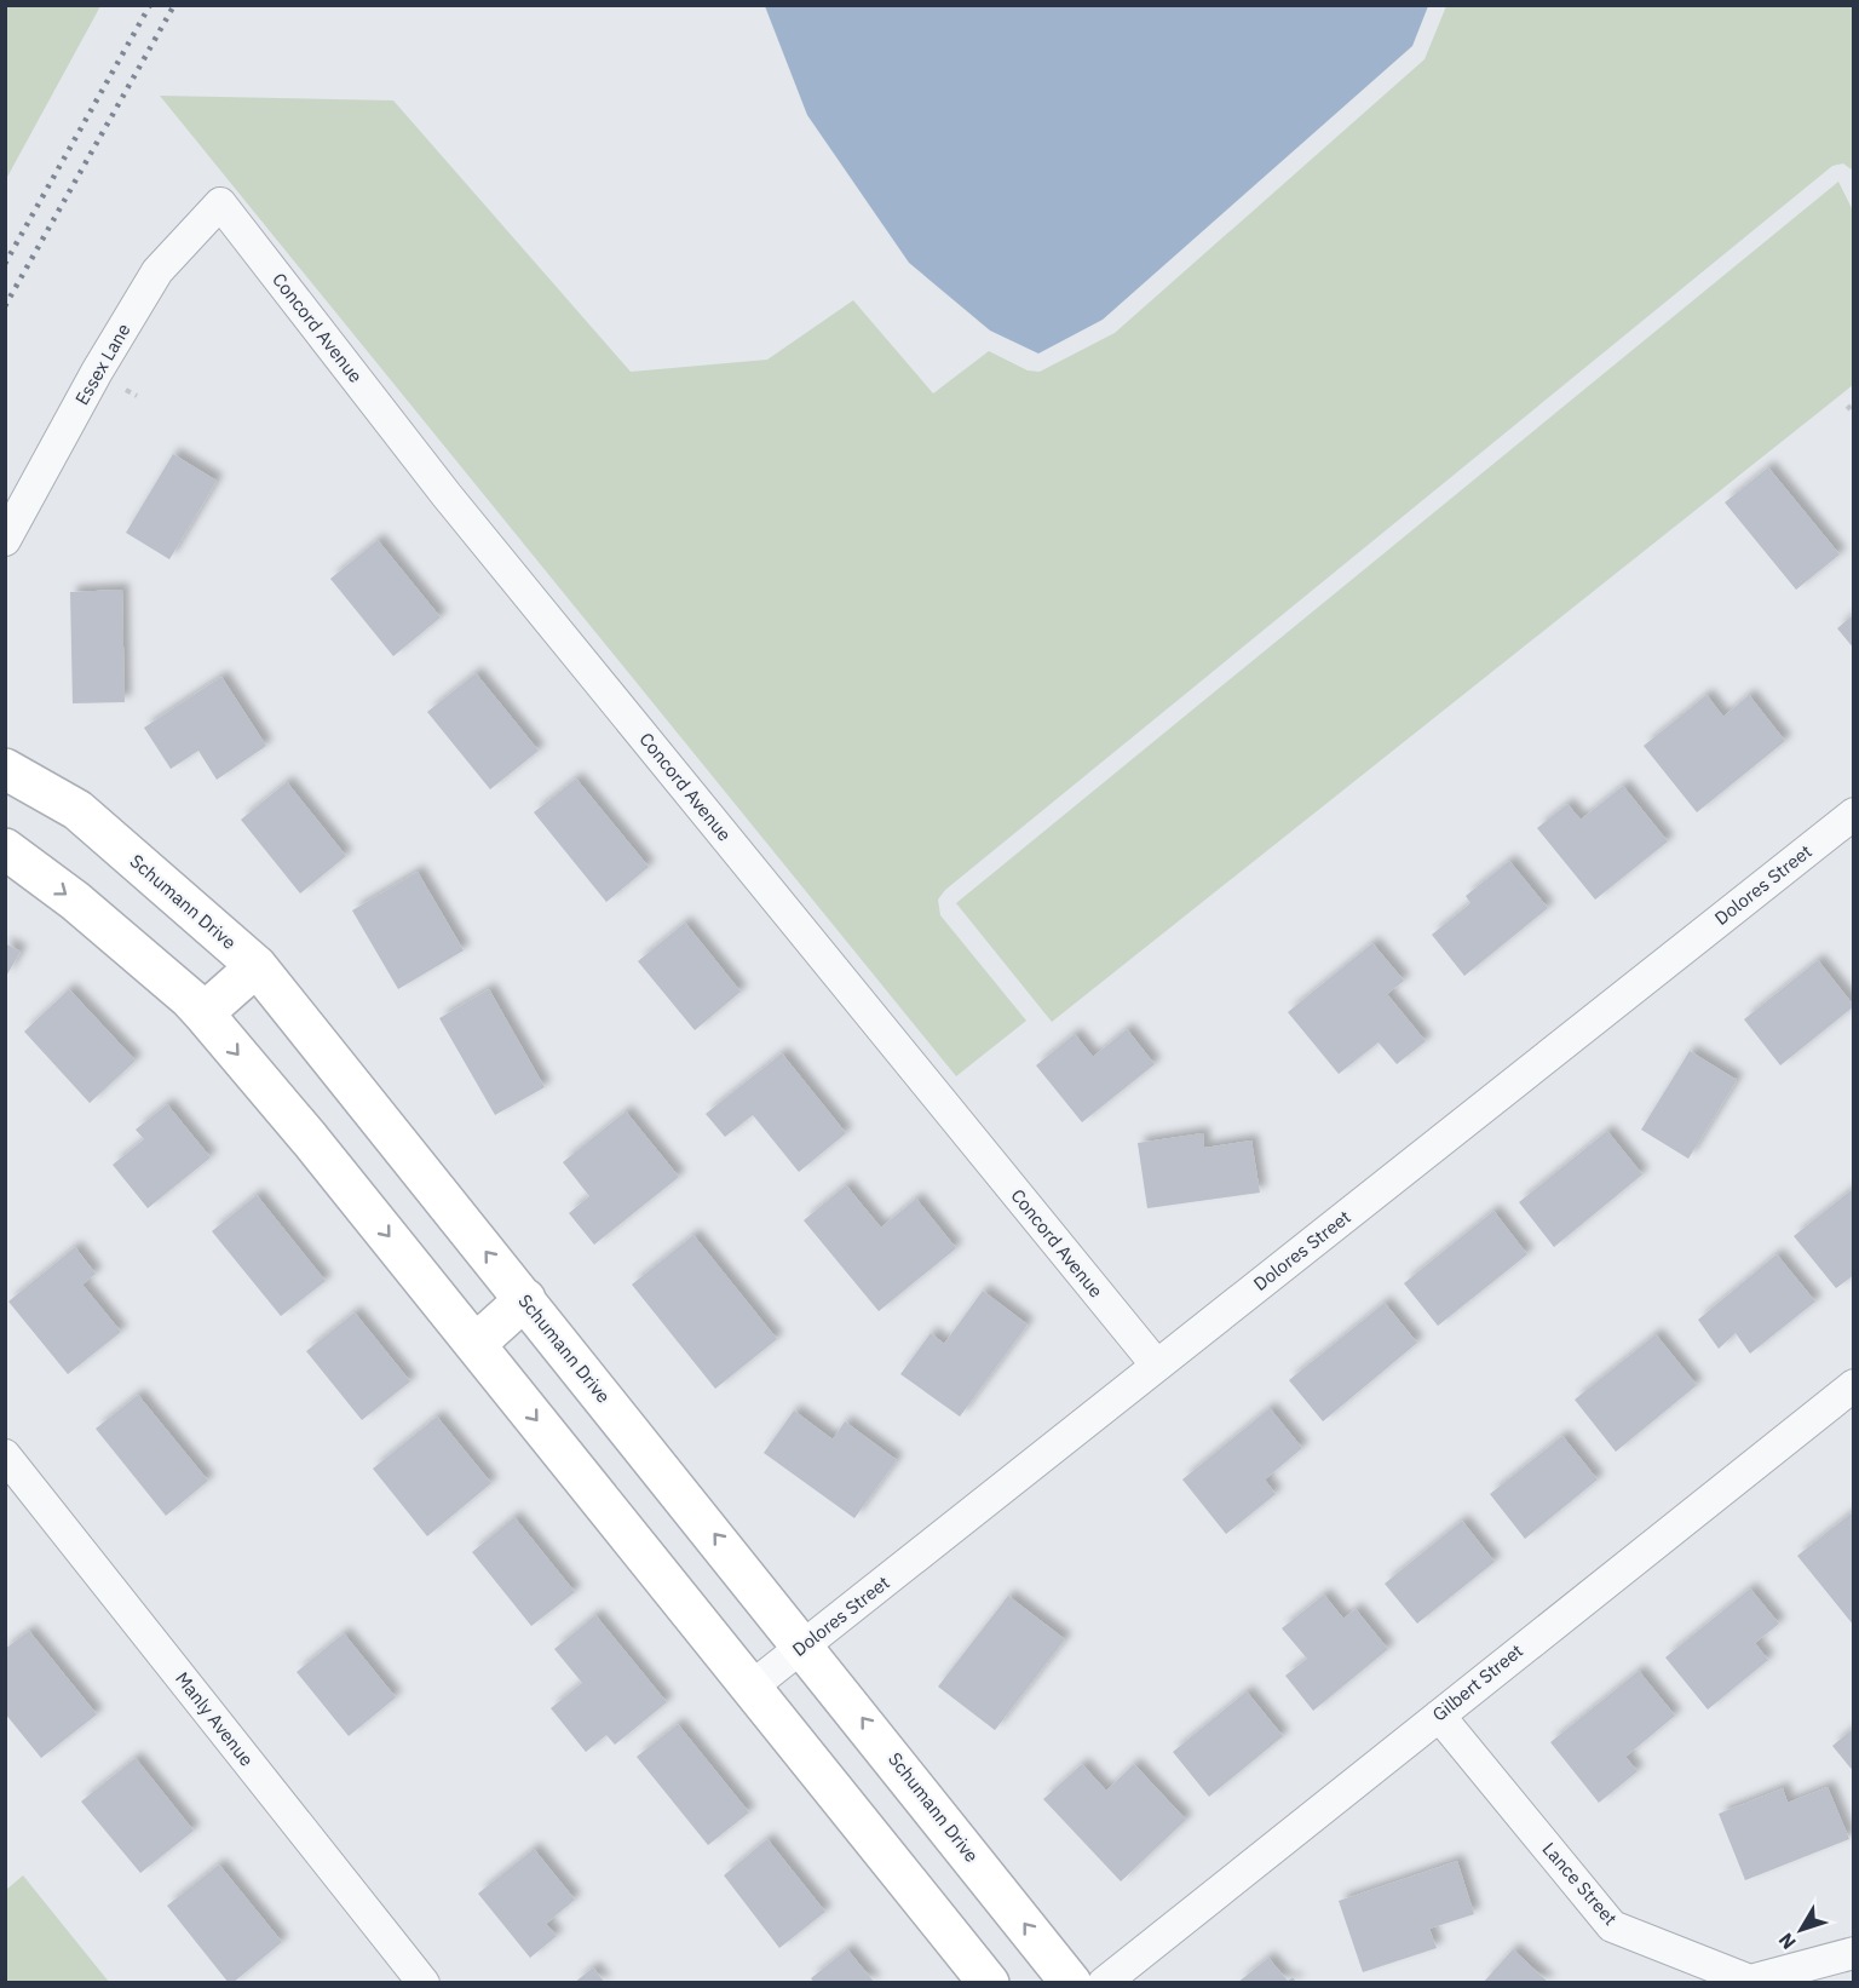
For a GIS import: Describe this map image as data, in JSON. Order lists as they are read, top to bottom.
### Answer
{
  "streets": {
    "street": [
      "Concord Avenue",
      "Essex Lane",
      "Dolores Street",
      "Schumann Drive",
      "Gilbert Street",
      "Manly Avenue",
      "Lance Street"
    ]
  },
  "crossings": [
    ["Concord Avenue", "Essex Lane"],
    ["Concord Avenue", "Dolores Street"],
    ["Dolores Street", "Schumann Drive"],
    ["Gilbert Street", "Lance Street"]
  ],
  "north": "bottom left"
}
